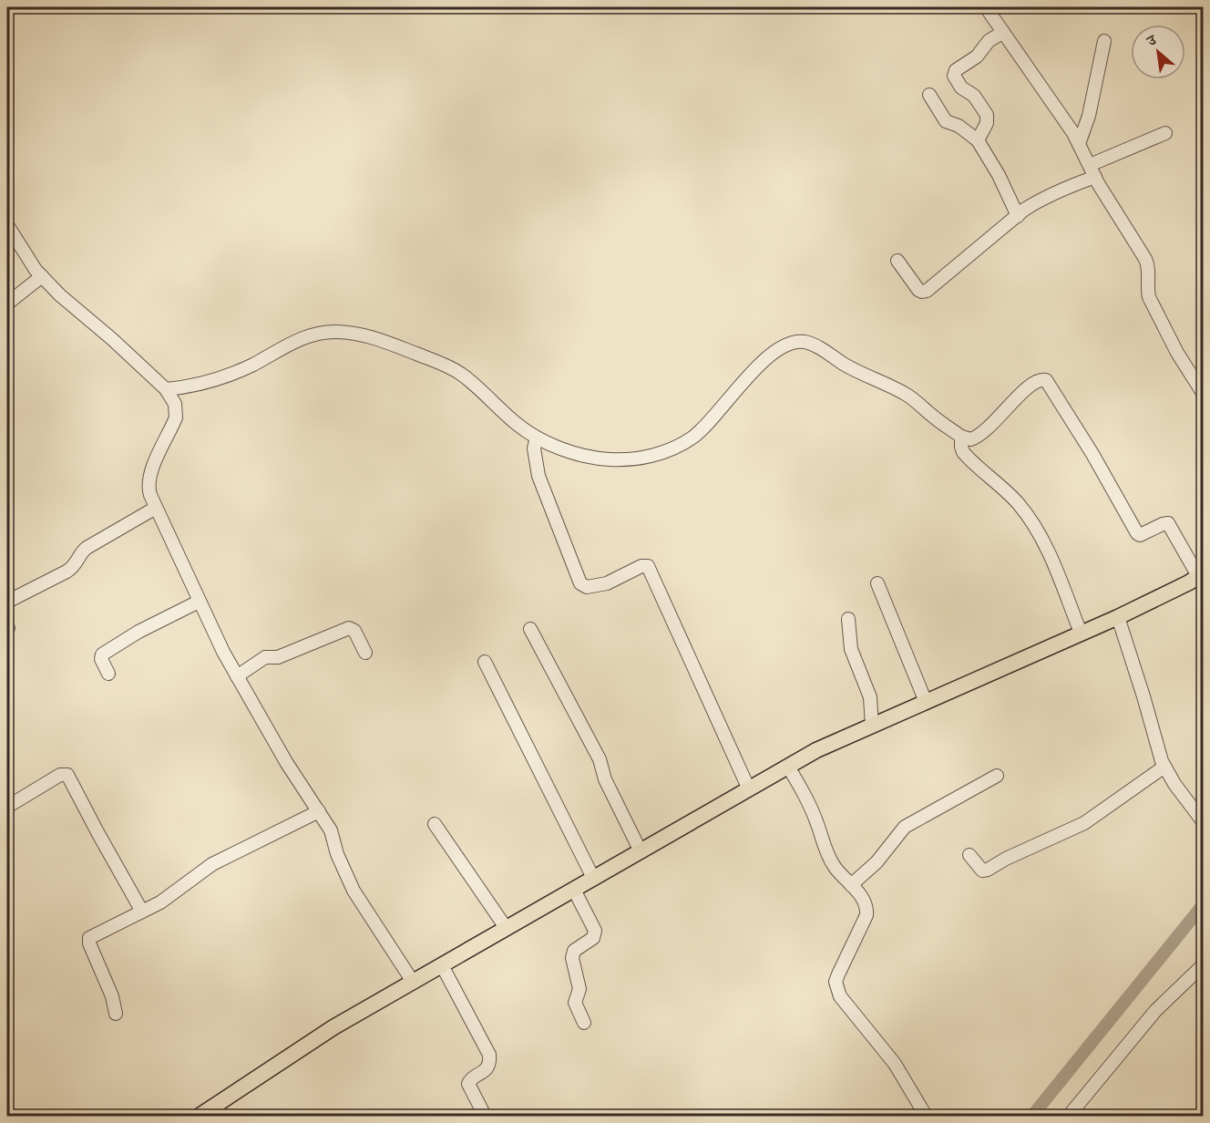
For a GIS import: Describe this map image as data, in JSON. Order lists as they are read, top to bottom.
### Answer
{
  "north": "top left"
}
